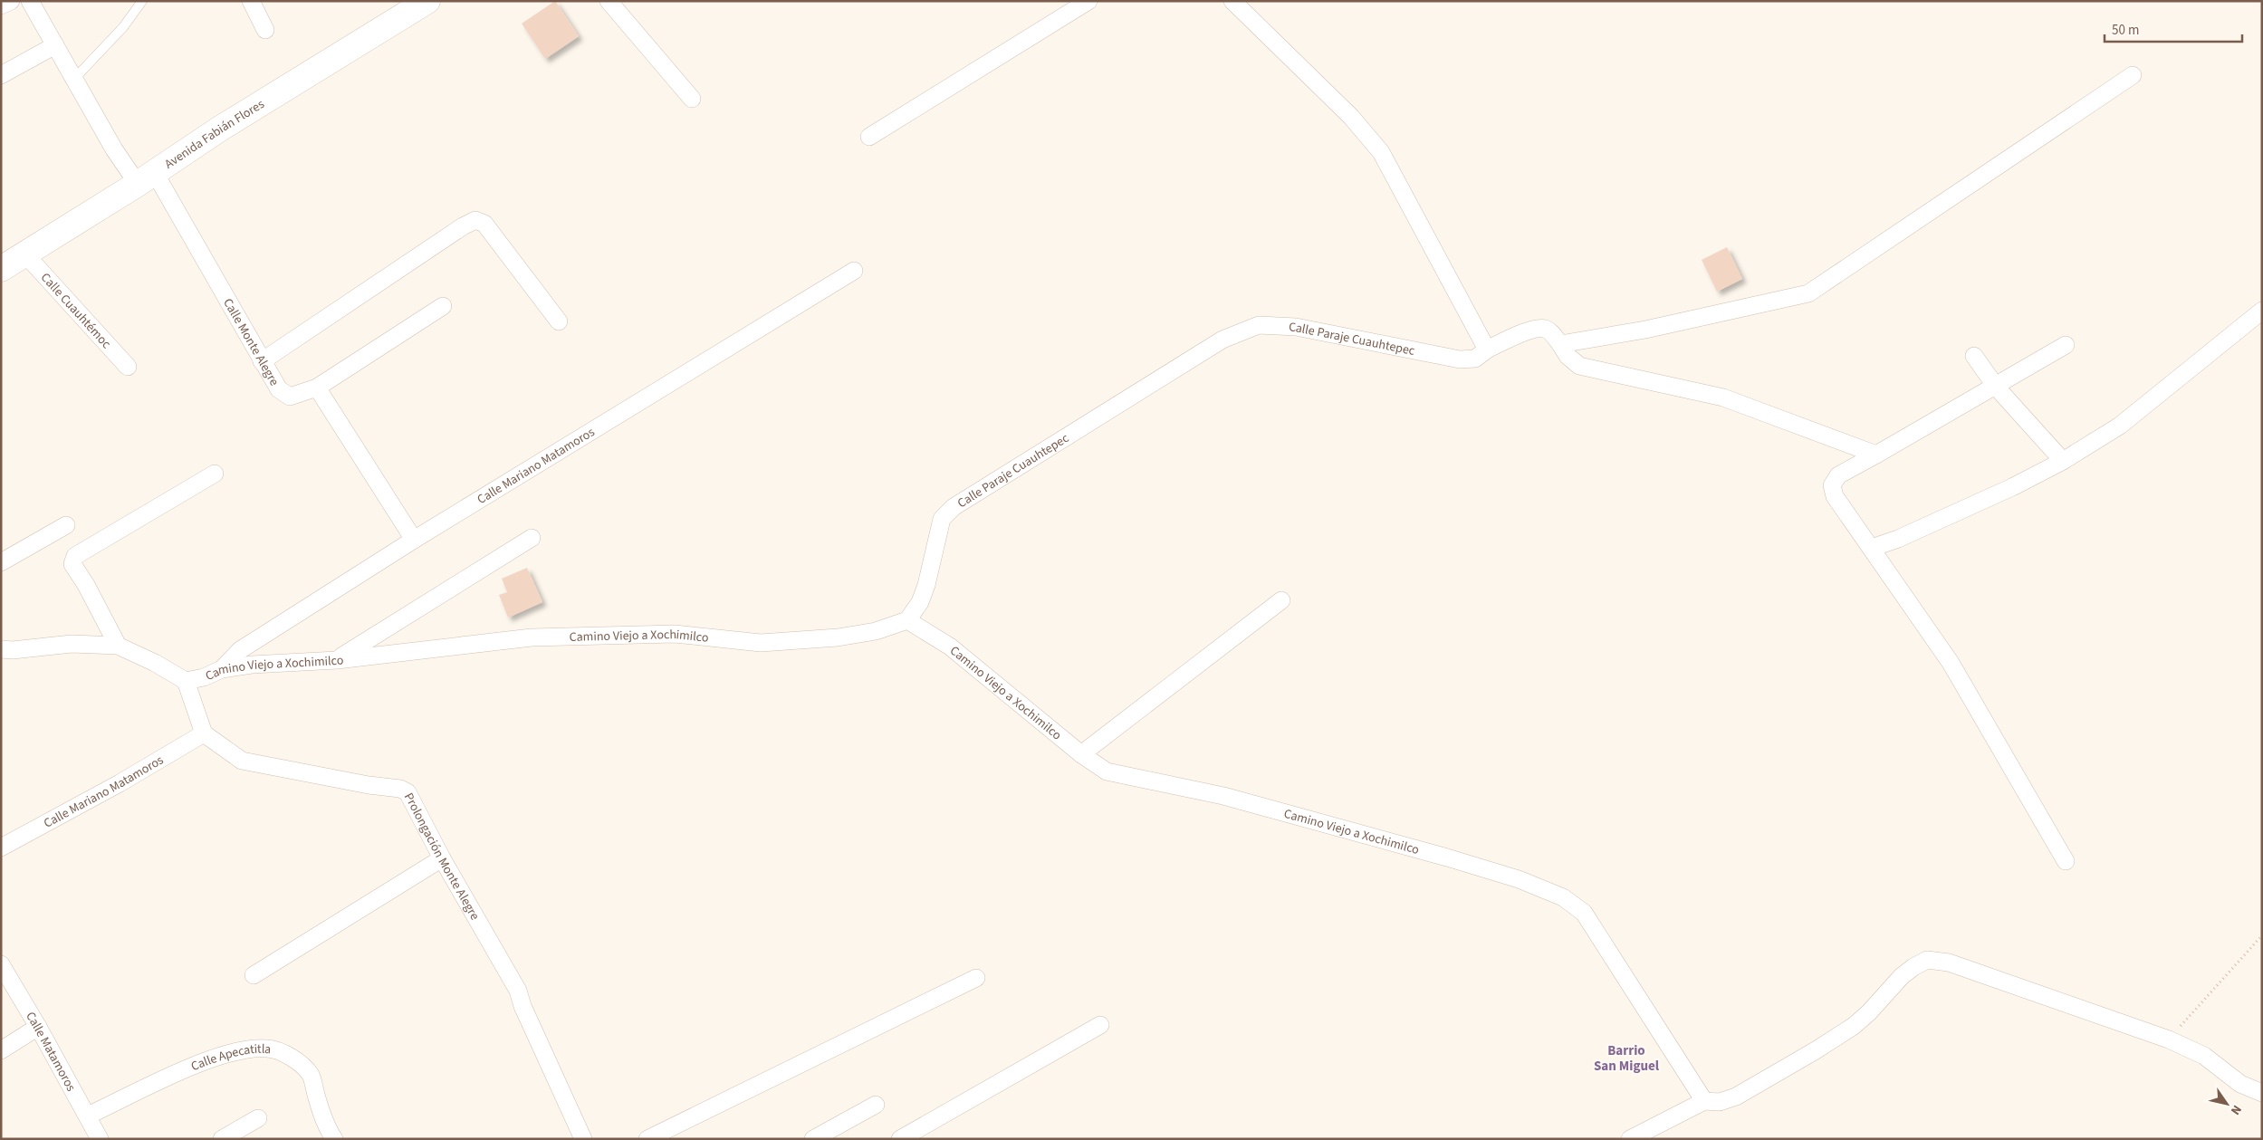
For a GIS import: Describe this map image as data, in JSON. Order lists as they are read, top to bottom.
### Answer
{
  "streets": {
    "main road": ["Avenida Fabián Flores"],
    "street": [
      "Calle Cuauhtémoc",
      "Calle Paraje Cuauhtepec",
      "Calle Monte Alegre",
      "Calle Mariano Matamoros",
      "Camino Viejo a Xochimilco",
      "Prolongación Monte Alegre",
      "Calle Matamoros",
      "Calle Apecatitla"
    ]
  },
  "crossings": [
    ["Avenida Fabián Flores", "Calle Cuauhtémoc"],
    ["Avenida Fabián Flores", "Calle Monte Alegre"],
    ["Calle Paraje Cuauhtepec", "Camino Viejo a Xochimilco"],
    ["Calle Mariano Matamoros", "Camino Viejo a Xochimilco"],
    ["Calle Mariano Matamoros", "Prolongación Monte Alegre"],
    ["Calle Matamoros", "Calle Apecatitla"]
  ],
  "districts": ["Barrio San Miguel"],
  "scale_bar": "50 m",
  "north": "bottom right"
}
